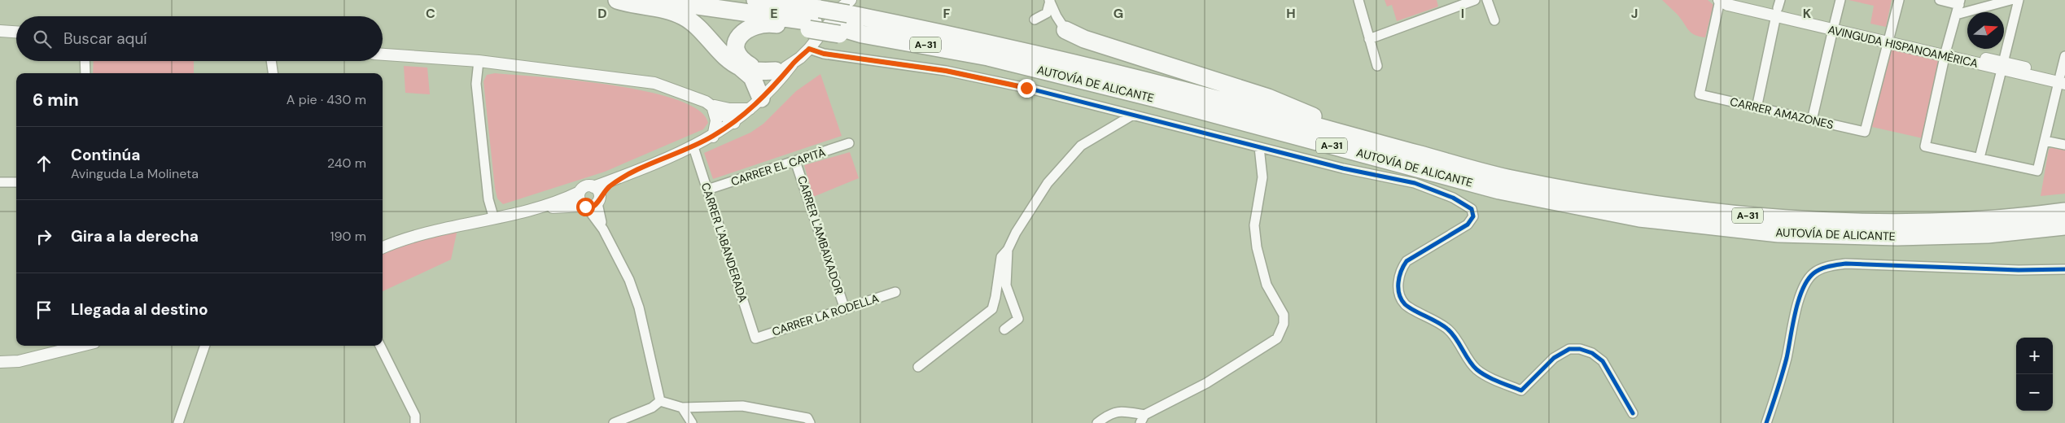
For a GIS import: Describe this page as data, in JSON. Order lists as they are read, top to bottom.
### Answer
{
  "streets": {
    "highway": ["A-31", "AUTOVÍA DE ALICANTE"],
    "street": [
      "AVINGUDA HISPANOAMÈRICA",
      "CARRER AMAZONES",
      "CARRER EL CAPITÀ",
      "CARRER L'AMBAIXADOR",
      "CARRER L'ABANDERADA",
      "CARRER LA RODELLA"
    ]
  },
  "crossings": [
    ["AVINGUDA HISPANOAMÈRICA", "CARRER AMAZONES"],
    ["CARRER EL CAPITÀ", "CARRER L'AMBAIXADOR"],
    ["CARRER EL CAPITÀ", "CARRER L'ABANDERADA"],
    ["CARRER L'AMBAIXADOR", "CARRER LA RODELLA"],
    ["CARRER L'ABANDERADA", "CARRER LA RODELLA"]
  ],
  "north": "right",
  "page": {
    "search": "Buscar aquí",
    "heading": ["6 min", "A pie · 430 m"],
    "list": [
      ["Continúa", "Avinguda La Molineta", "240 m"],
      ["Gira a la derecha", "190 m"],
      "Llegada al destino"
    ],
    "map_buttons": ["+", "−"]
  },
  "grid": {
    "columns": [
      "C",
      "D",
      "E",
      "F",
      "G",
      "H",
      "I",
      "J",
      "K"
    ]
  }
}
